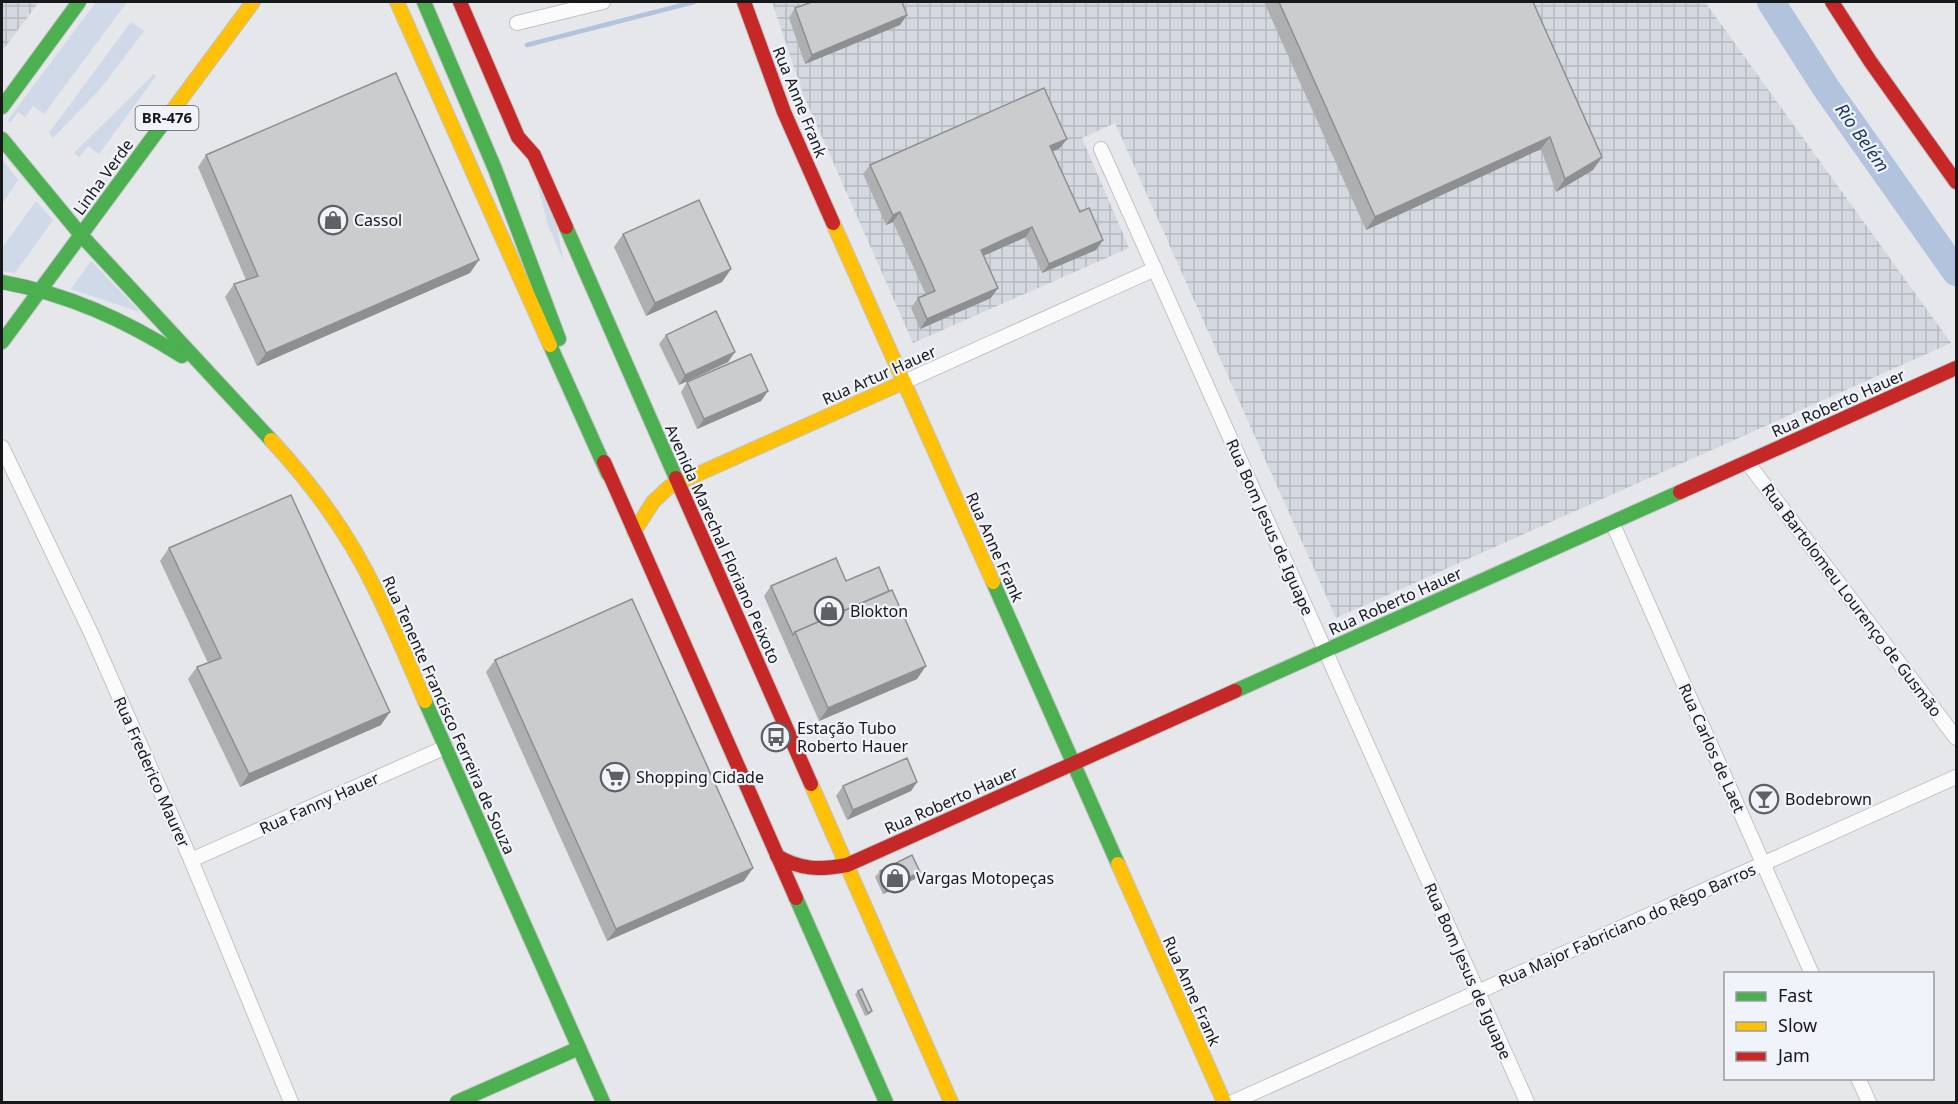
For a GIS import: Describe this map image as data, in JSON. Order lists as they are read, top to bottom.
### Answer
{
  "streets": {
    "main road": [
      "Rua Anne Frank",
      "BR-476",
      "Linha Verde",
      "Rua Artur Hauer",
      "Rua Roberto Hauer",
      "Avenida Marechal Floriano Peixoto",
      "Rua Tenente Francisco Ferreira de Souza"
    ],
    "street": [
      "Rua Bom Jesus de Iguape",
      "Rua Bartolomeu Lourenço de Gusmão",
      "Rua Carlos de Laet",
      "Rua Frederico Maurer",
      "Rua Fanny Hauer",
      "Rua Major Fabriciano do Rêgo Barros"
    ]
  },
  "crossings": [
    ["Rua Anne Frank", "Rua Artur Hauer"],
    ["Rua Anne Frank", "Rua Roberto Hauer"],
    ["Linha Verde", "Rua Tenente Francisco Ferreira de Souza"],
    ["Rua Artur Hauer", "Rua Bom Jesus de Iguape"],
    ["Rua Artur Hauer", "Avenida Marechal Floriano Peixoto"],
    ["Rua Roberto Hauer", "Rua Bom Jesus de Iguape"],
    ["Rua Roberto Hauer", "Avenida Marechal Floriano Peixoto"],
    ["Rua Roberto Hauer", "Rua Bartolomeu Lourenço de Gusmão"],
    ["Rua Roberto Hauer", "Rua Carlos de Laet"],
    ["Rua Bom Jesus de Iguape", "Rua Major Fabriciano do Rêgo Barros"],
    ["Rua Tenente Francisco Ferreira de Souza", "Rua Fanny Hauer"],
    ["Rua Carlos de Laet", "Rua Major Fabriciano do Rêgo Barros"],
    ["Rua Frederico Maurer", "Rua Fanny Hauer"]
  ],
  "water": ["Rio Belém"],
  "places": {
    "shop": ["Cassol", "Blokton", "Vargas Motopeças"],
    "bus stop": ["Estação Tubo Roberto Hauer"],
    "supermarket": ["Shopping Cidade"],
    "bar": ["Bodebrown"]
  },
  "legend": ["Fast", "Slow", "Jam"]
}
